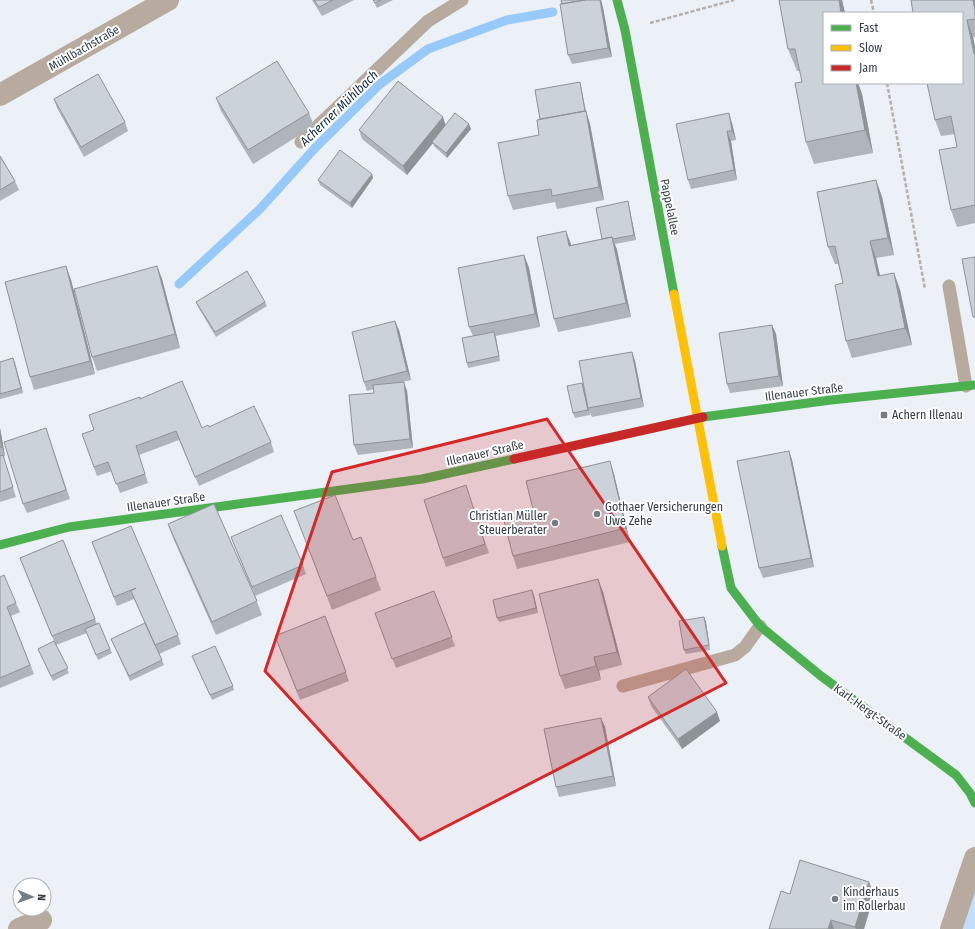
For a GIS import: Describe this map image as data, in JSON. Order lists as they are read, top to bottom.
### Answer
{
  "streets": {
    "main road": ["Pappelallee", "Illenauer Straße", "Karl-Hergt-Straße"],
    "street": ["Mühlbachstraße"]
  },
  "crossings": [
    ["Pappelallee", "Illenauer Straße"],
    ["Pappelallee", "Karl-Hergt-Straße"],
    ["Illenauer Straße", "Karl-Hergt-Straße"]
  ],
  "water": ["Acherner Mühlbach"],
  "places": {
    "transit": ["Achern Illenau"],
    "other": ["Gothaer Versicherungen Uwe Zehe", "Christian Müller Steuerberater", "Kinderhaus im Rollerbau"]
  },
  "legend": ["Fast", "Slow", "Jam"],
  "north": "right"
}
